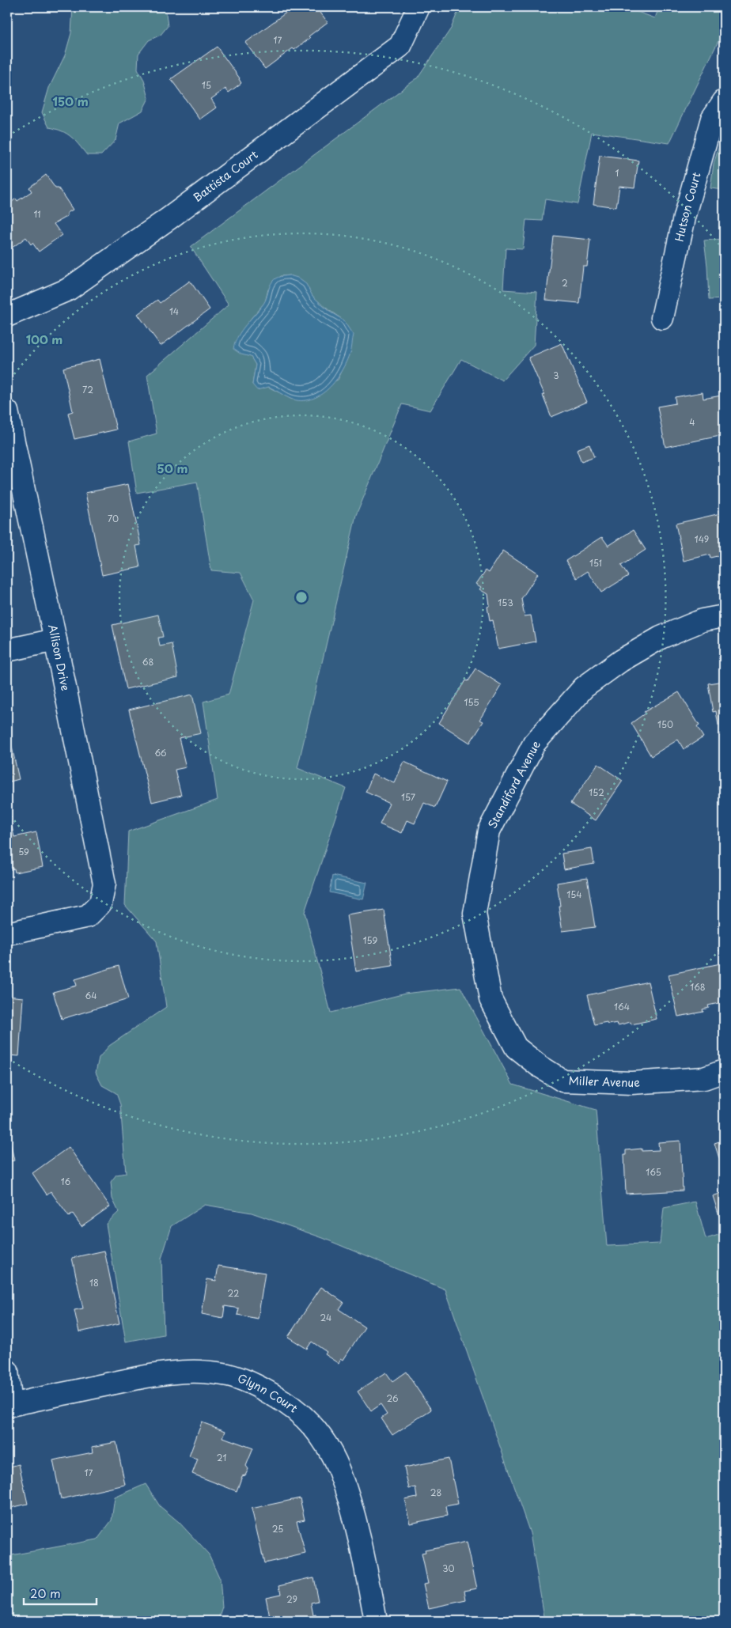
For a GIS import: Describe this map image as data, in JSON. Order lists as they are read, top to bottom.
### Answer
{
  "streets": {
    "street": [
      "Battista Court",
      "Hutson Court",
      "Allison Drive",
      "Standiford Avenue",
      "Miller Avenue",
      "Glynn Court"
    ]
  },
  "crossings": [
    ["Standiford Avenue", "Miller Avenue"]
  ],
  "house_numbers": [
    "17",
    "15",
    "1",
    "11",
    "2",
    "14",
    "3",
    "72",
    "4",
    "70",
    "149",
    "151",
    "153",
    "68",
    "155",
    "150",
    "66",
    "152",
    "157",
    "59",
    "154",
    "159",
    "168",
    "64",
    "164",
    "165",
    "16",
    "18",
    "22",
    "24",
    "26",
    "21",
    "17",
    "28",
    "25",
    "30",
    "29"
  ],
  "scale_bar": "20 m",
  "rings": ["150 m", "100 m", "50 m"]
}
